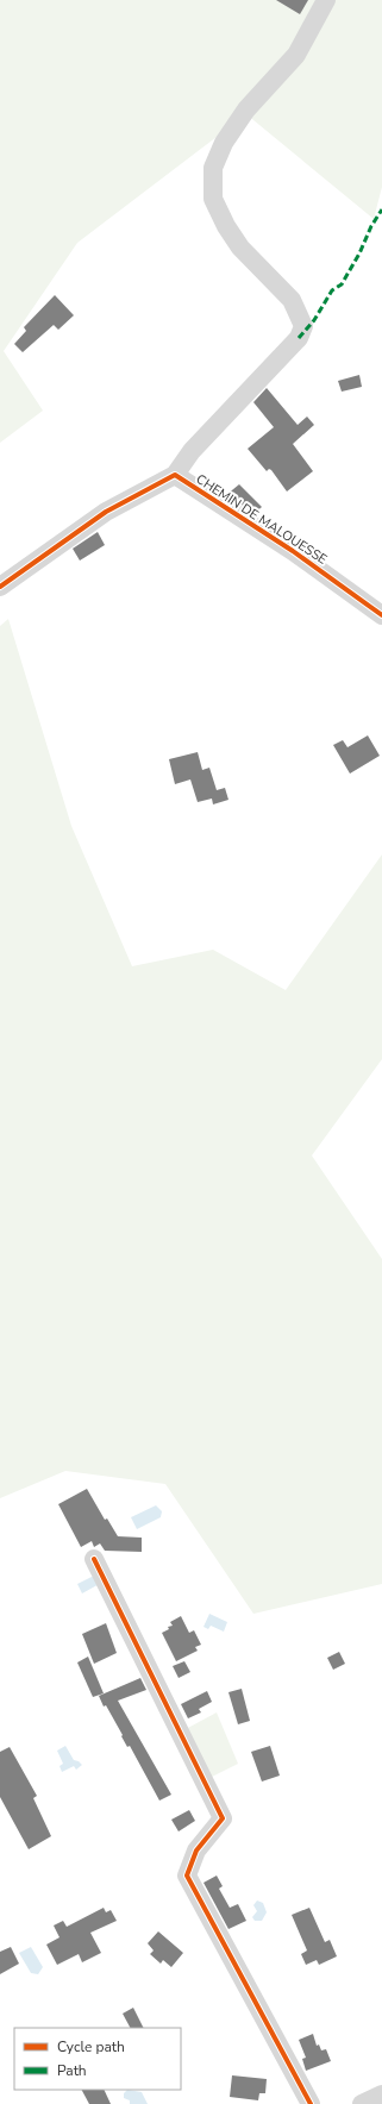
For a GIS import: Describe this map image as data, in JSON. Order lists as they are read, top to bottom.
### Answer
{
  "streets": {
    "street": ["CHEMIN DE MALOUESSE"]
  },
  "legend": ["Cycle path", "Path"]
}
